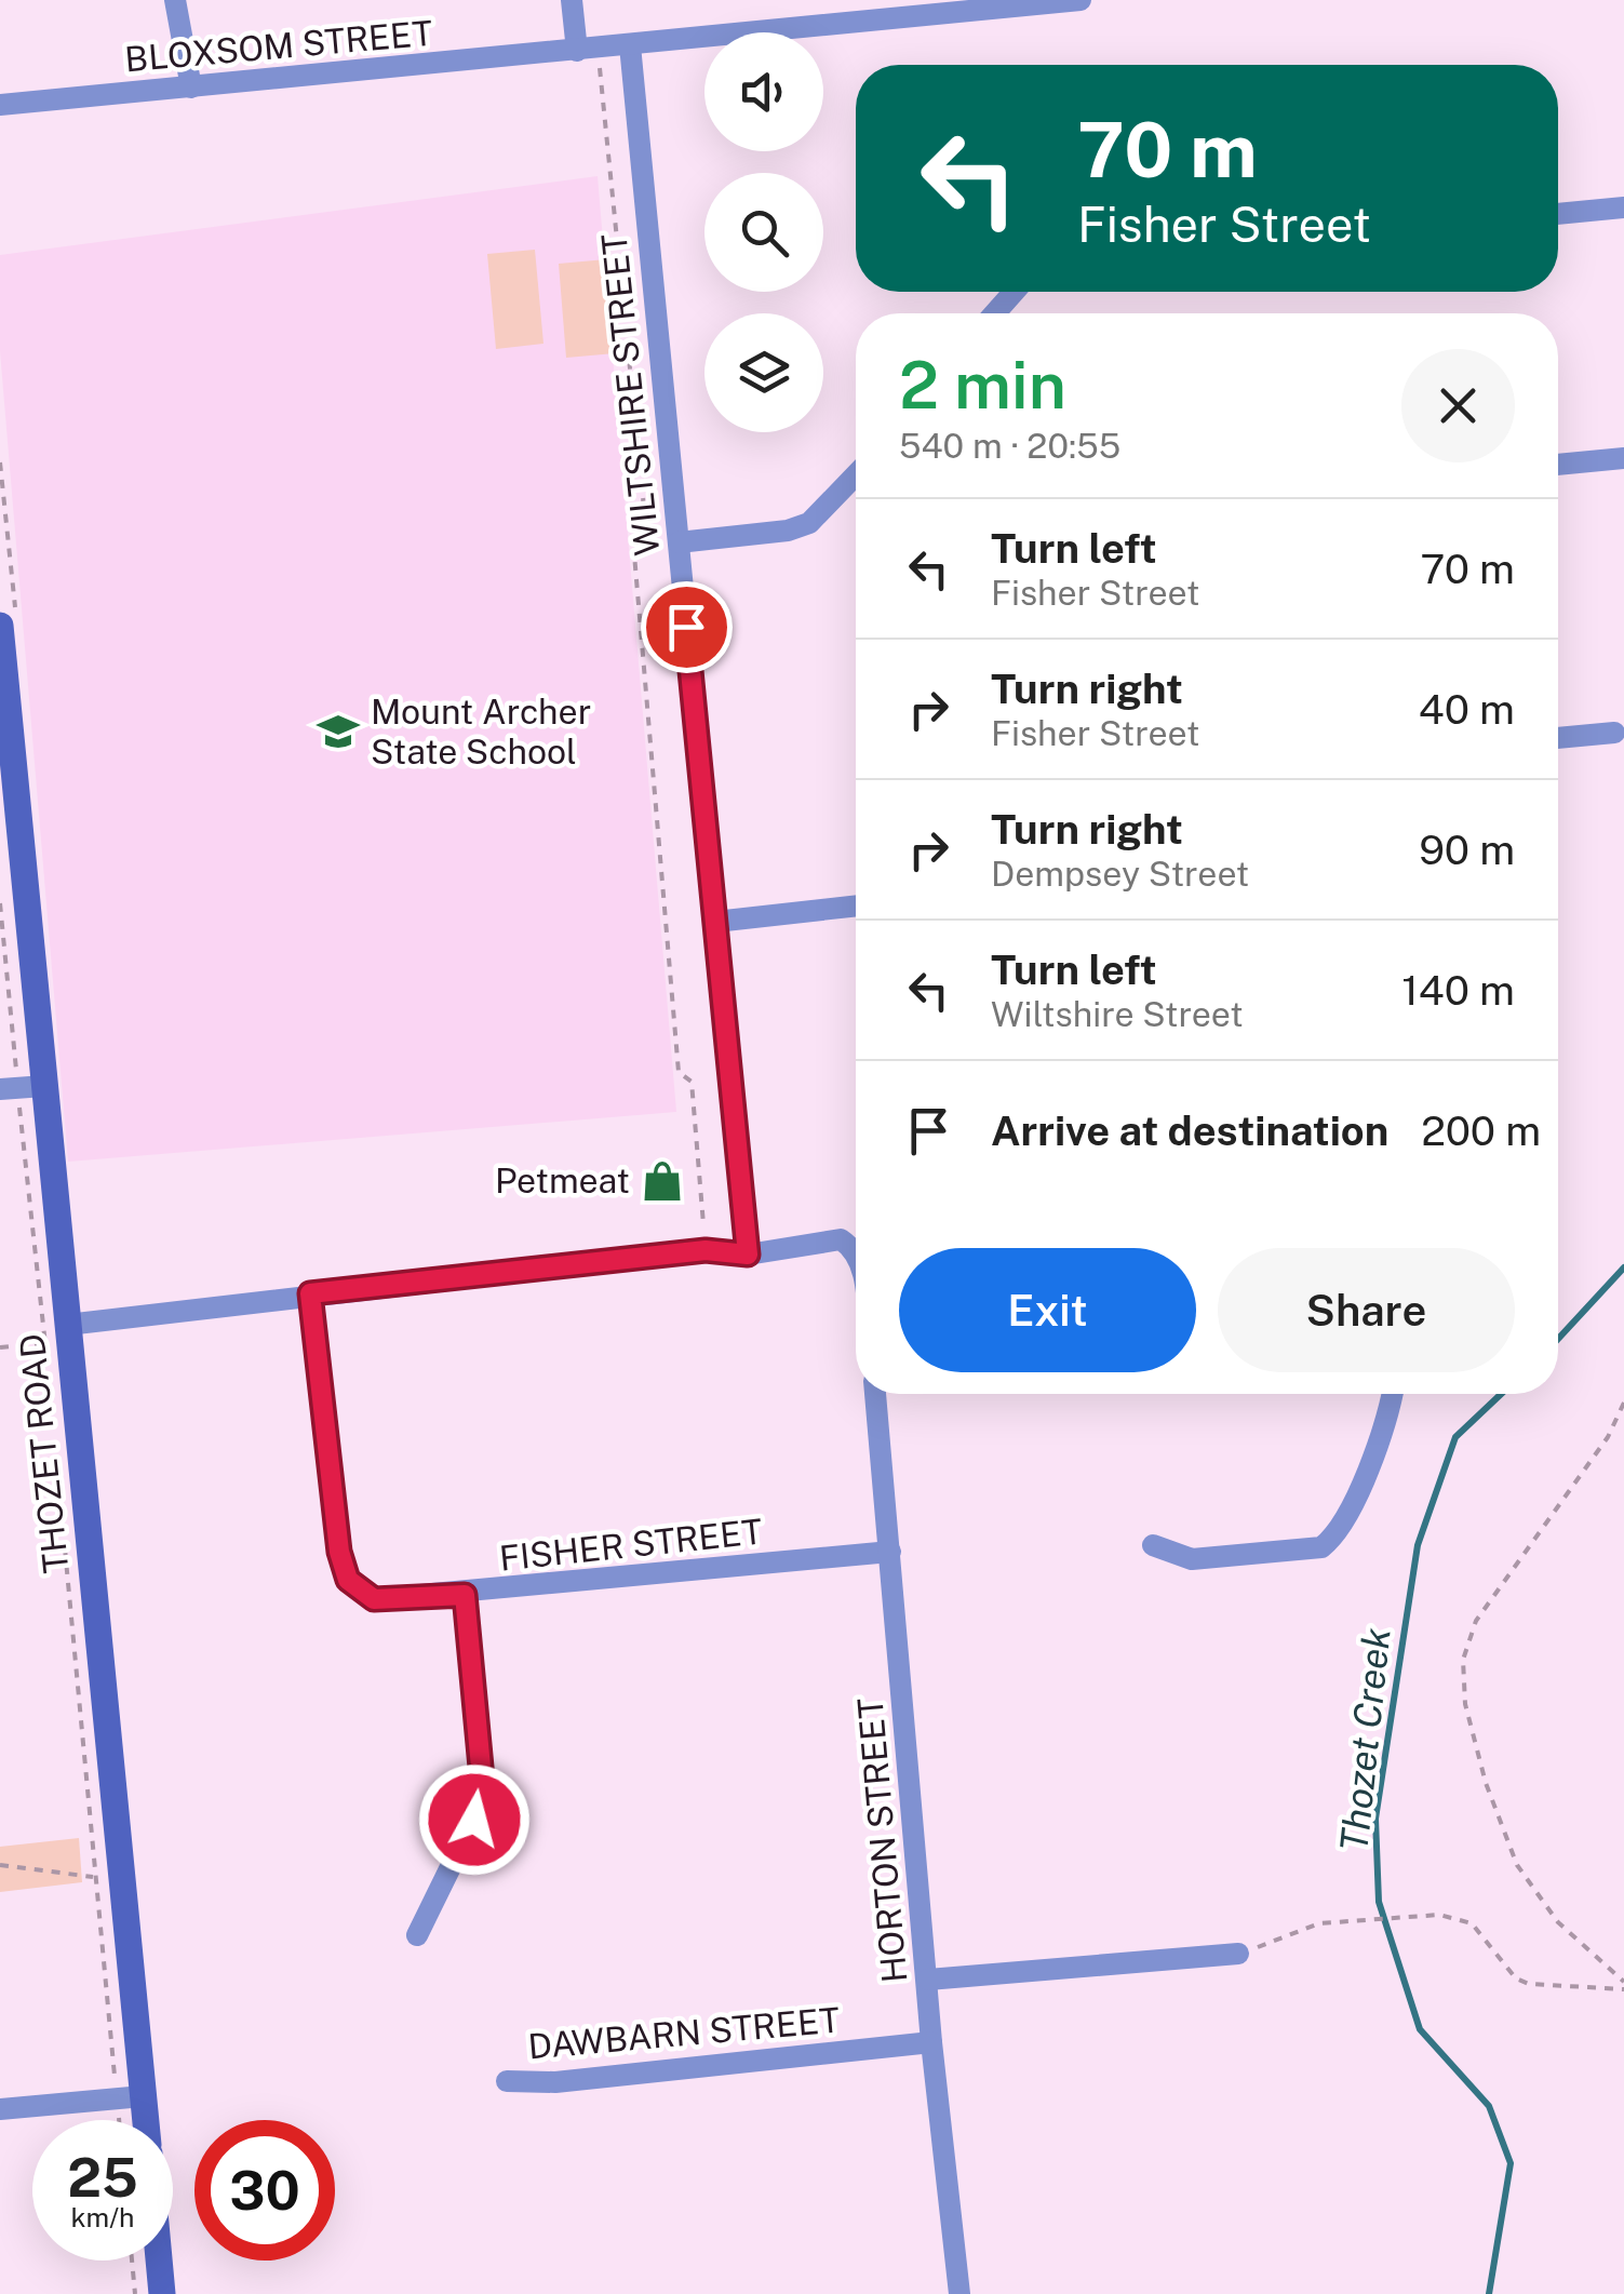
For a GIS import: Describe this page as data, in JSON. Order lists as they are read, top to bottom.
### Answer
{
  "streets": {
    "street": [
      "BLOXSOM STREET",
      "WILTSHIRE STREET",
      "THOZET ROAD",
      "FISHER STREET",
      "HORTON STREET",
      "DAWBARN STREET"
    ]
  },
  "crossings": [
    ["BLOXSOM STREET", "WILTSHIRE STREET"],
    ["FISHER STREET", "HORTON STREET"],
    ["HORTON STREET", "DAWBARN STREET"]
  ],
  "water": ["Thozet Creek"],
  "places": {
    "school or university": ["Mount Archer State School"],
    "shop": ["Petmeat"]
  },
  "page": {
    "turn": ["70 m", "Fisher Street"],
    "heading": ["2 min", "540 m · 20:55"],
    "list": [
      {
        "name": "Turn left",
        "note": "Fisher Street",
        "value": "70 m"
      },
      {
        "name": "Turn right",
        "note": "Fisher Street",
        "value": "40 m"
      },
      {
        "name": "Turn right",
        "note": "Dempsey Street",
        "value": "90 m"
      },
      {
        "name": "Turn left",
        "note": "Wiltshire Street",
        "value": "140 m"
      },
      {
        "name": "Arrive at destination",
        "value": "200 m"
      }
    ],
    "buttons": ["Exit", "Share"],
    "speed": "25 km/h",
    "limit": "30"
  }
}
